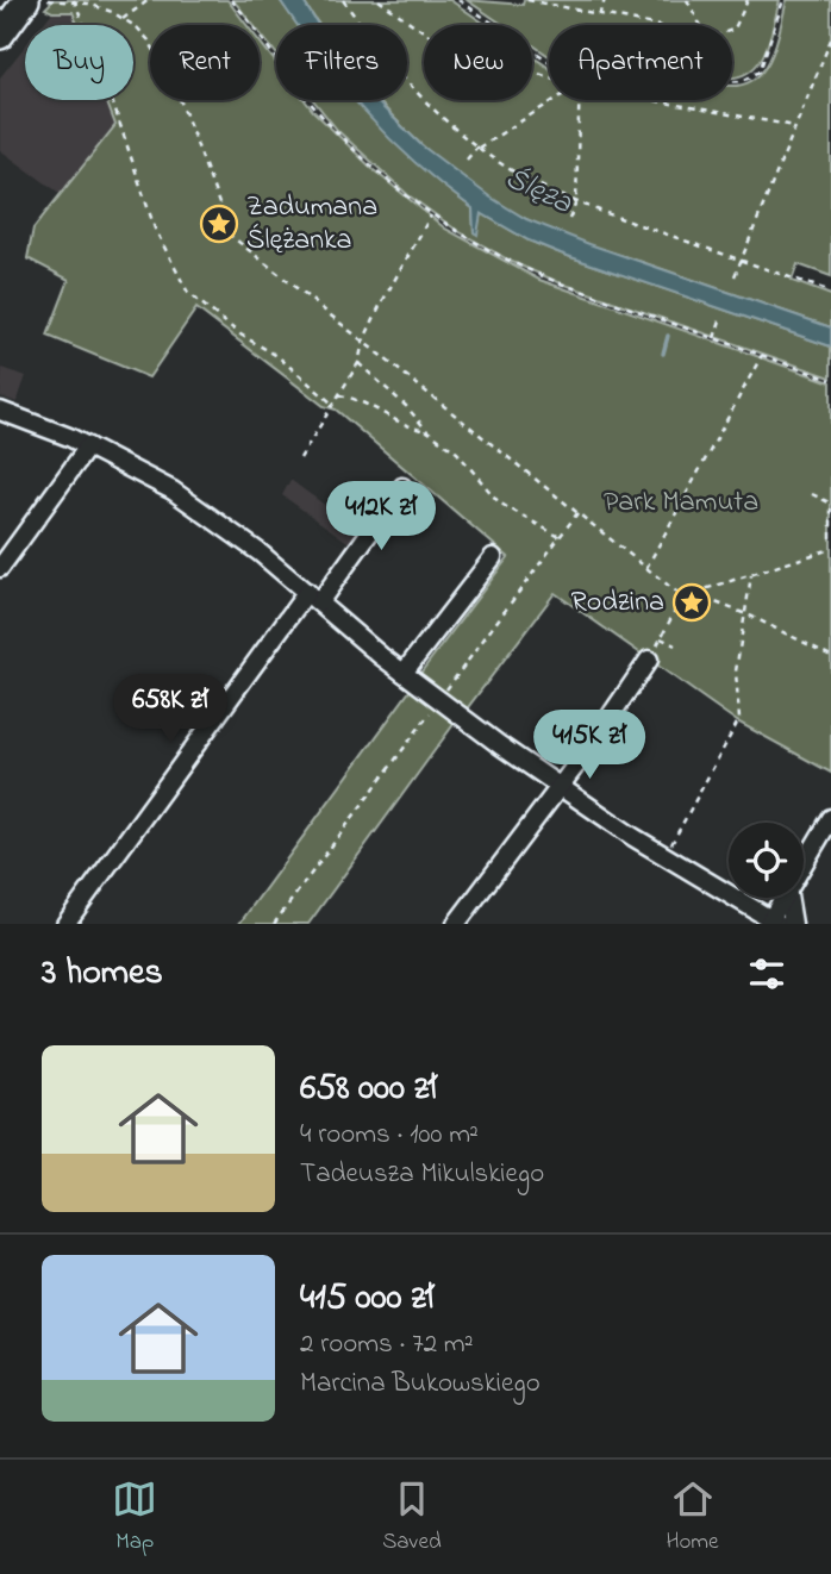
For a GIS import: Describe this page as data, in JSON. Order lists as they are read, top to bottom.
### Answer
{
  "water": ["Ślęza"],
  "parks": ["Park Mamuta"],
  "places": {
    "place": ["Zadumana Ślężanka", "Rodzina"]
  },
  "page": {
    "chip": [
      "Buy",
      "Rent",
      "Filters",
      "New",
      "Apartment"
    ],
    "price": ["412K zł", "658K zł", "415K zł"],
    "heading": "3 homes",
    "list": [
      {
        "name": "658 000 zł",
        "note": "4 rooms · 100 m² · Tadeusza Mikulskiego"
      },
      {
        "name": "415 000 zł",
        "note": "2 rooms · 72 m² · Marcina Bukowskiego"
      }
    ],
    "tabs": ["Map", "Saved", "Home"]
  }
}
